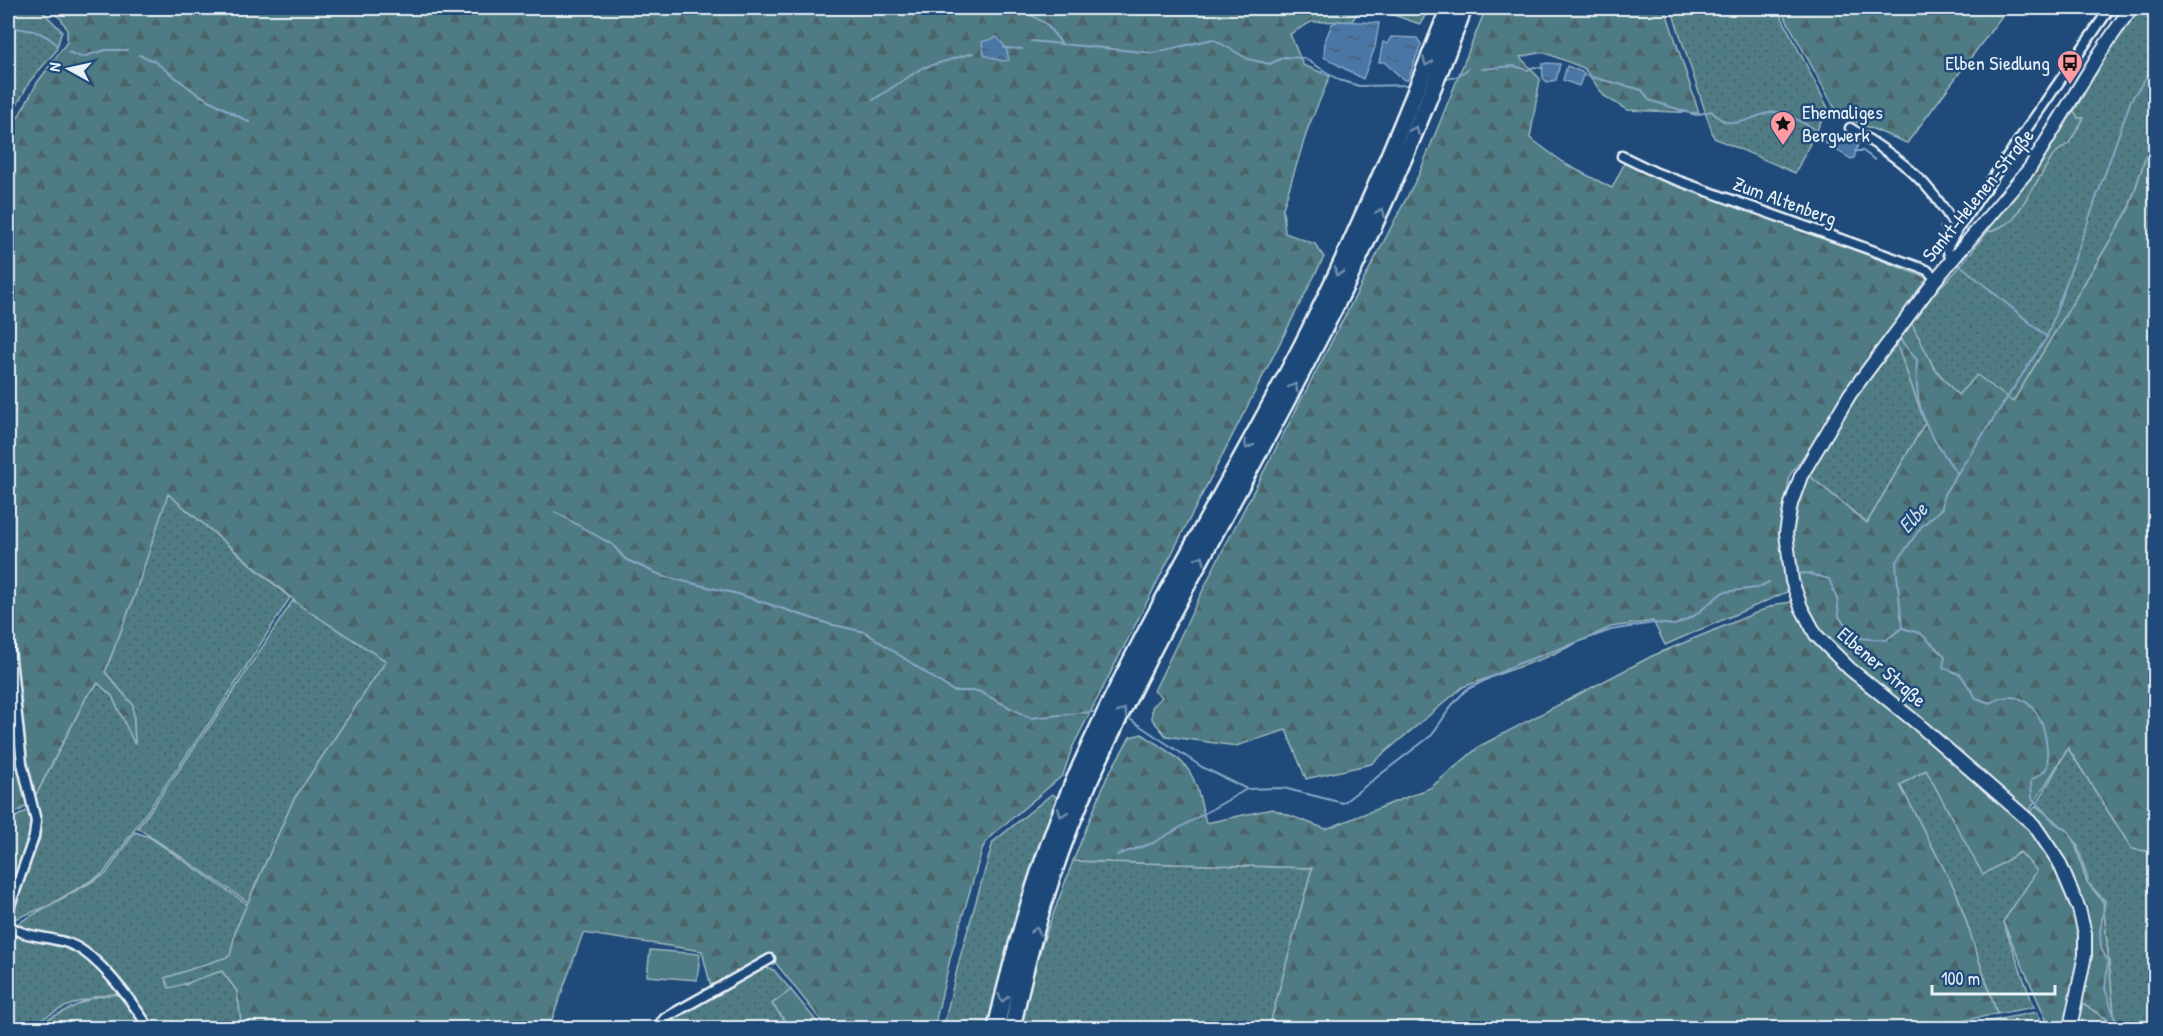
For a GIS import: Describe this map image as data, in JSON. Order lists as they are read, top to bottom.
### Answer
{
  "streets": {
    "street": ["Sankt-Helenen-Straße", "Zum Altenberg", "Elbener Straße"]
  },
  "crossings": [
    ["Sankt-Helenen-Straße", "Zum Altenberg"],
    ["Sankt-Helenen-Straße", "Elbener Straße"]
  ],
  "water": ["Elbe"],
  "places": {
    "bus stop": ["Elben Siedlung"],
    "place": ["Ehemaliges Bergwerk"]
  },
  "scale_bar": "100 m",
  "north": "left"
}
